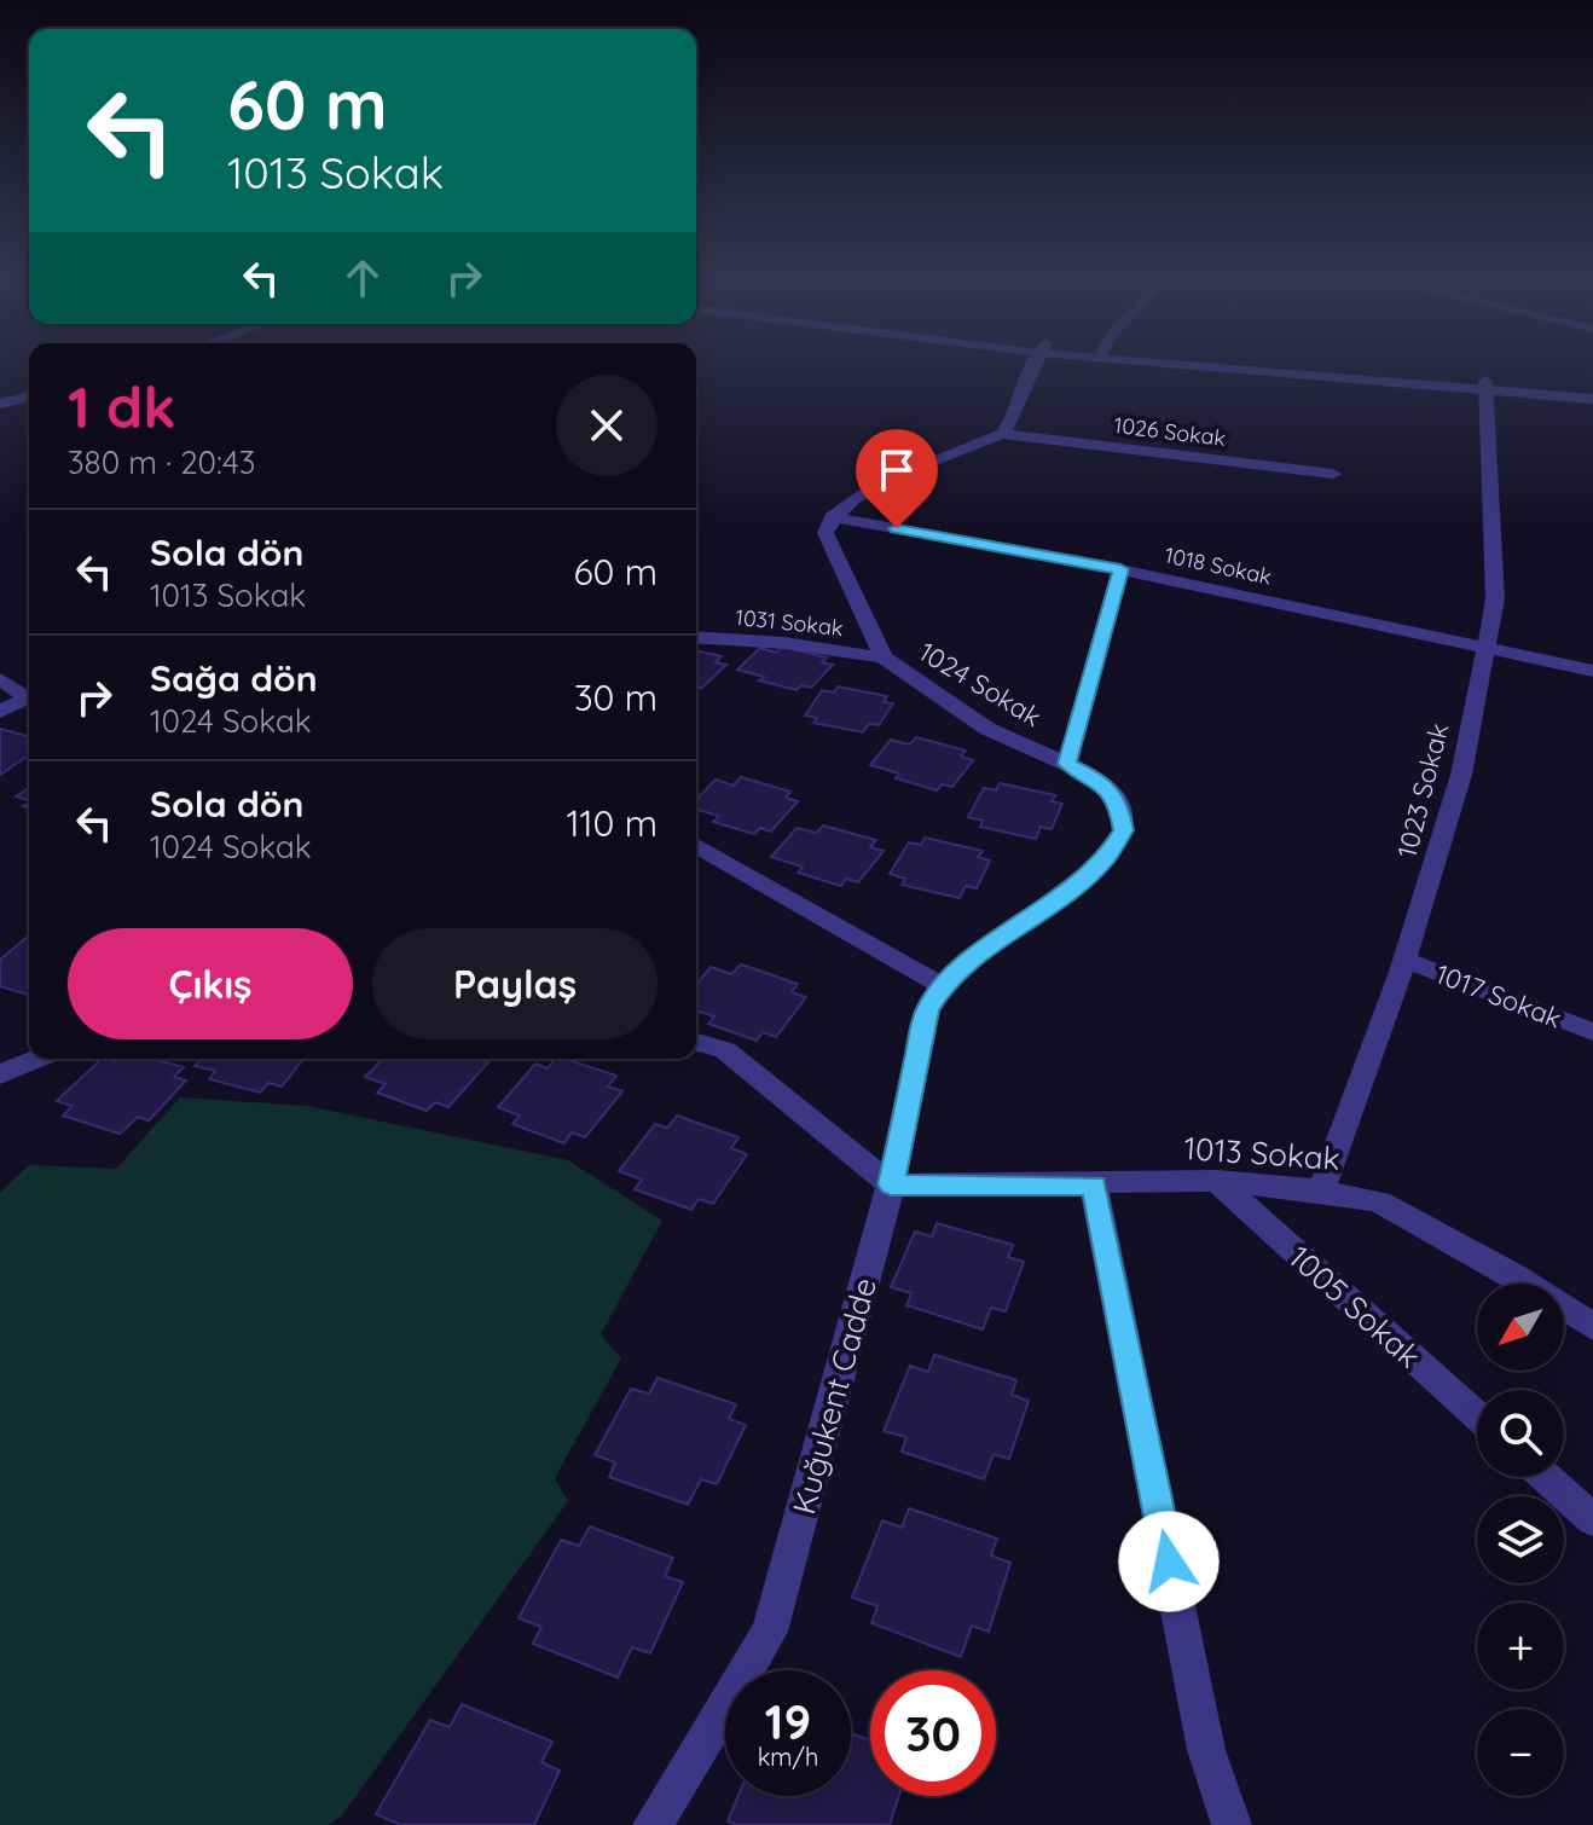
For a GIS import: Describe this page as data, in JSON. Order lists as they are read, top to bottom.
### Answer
{
  "streets": {
    "street": [
      "1026 Sokak",
      "1018 Sokak",
      "1031 Sokak",
      "1024 Sokak",
      "1023 Sokak",
      "1017 Sokak",
      "1013 Sokak",
      "1005 Sokak",
      "Kuğukent Cadde"
    ]
  },
  "crossings": [
    ["1018 Sokak", "1024 Sokak"],
    ["1018 Sokak", "1023 Sokak"],
    ["1031 Sokak", "1024 Sokak"],
    ["1024 Sokak", "1013 Sokak"],
    ["1024 Sokak", "Kuğukent Cadde"],
    ["1023 Sokak", "1017 Sokak"],
    ["1023 Sokak", "1013 Sokak"],
    ["1013 Sokak", "1005 Sokak"],
    ["1013 Sokak", "Kuğukent Cadde"]
  ],
  "north": "bottom left",
  "page": {
    "turn": ["60 m", "1013 Sokak"],
    "heading": ["1 dk", "380 m · 20:43"],
    "list": [
      {
        "name": "Sola dön",
        "note": "1013 Sokak",
        "value": "60 m"
      },
      {
        "name": "Sağa dön",
        "note": "1024 Sokak",
        "value": "30 m"
      },
      {
        "name": "Sola dön",
        "note": "1024 Sokak",
        "value": "110 m"
      }
    ],
    "buttons": ["Çıkış", "Paylaş"],
    "map_buttons": ["+", "−"],
    "speed": "19 km/h",
    "limit": "30"
  }
}
